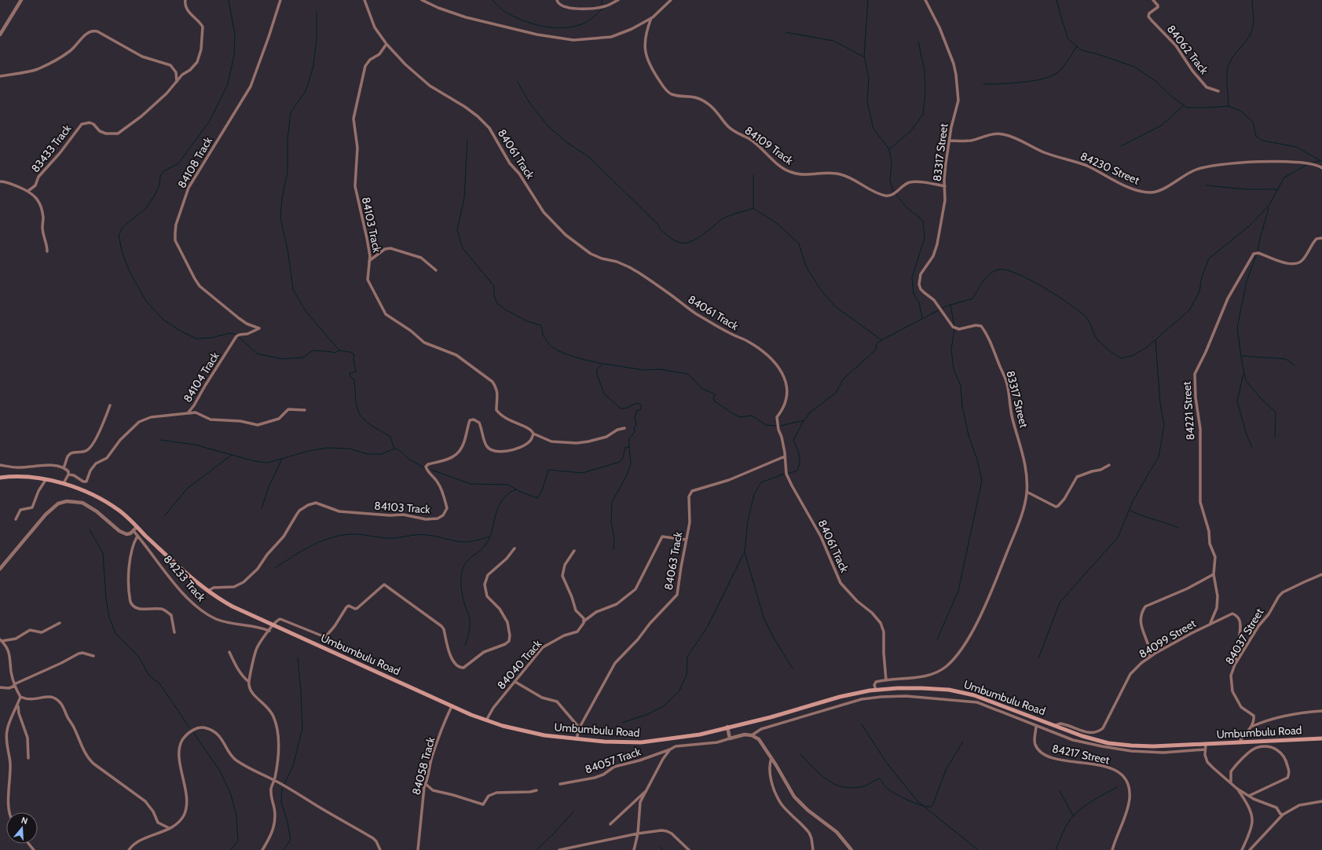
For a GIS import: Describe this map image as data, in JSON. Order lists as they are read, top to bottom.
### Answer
{
  "streets": {
    "main road": ["Umbumbulu Road"],
    "street": [
      "84062 Track",
      "84109 Track",
      "83433 Track",
      "83317 Street",
      "84061 Track",
      "84108 Track",
      "84230 Street",
      "84103 Track",
      "84104 Track",
      "84221 Street",
      "84063 Track",
      "84233 Track",
      "84037 Street",
      "84099 Street",
      "84040 Track",
      "84217 Street",
      "84057 Track",
      "84058 Track"
    ]
  },
  "crossings": [
    ["84109 Track", "83317 Street"],
    ["83317 Street", "84061 Track"],
    ["83317 Street", "84230 Street"],
    ["83317 Street", "Umbumbulu Road"],
    ["84061 Track", "84103 Track"],
    ["84061 Track", "84063 Track"],
    ["84108 Track", "84104 Track"],
    ["84103 Track", "Umbumbulu Road"],
    ["84221 Street", "84099 Street"],
    ["84063 Track", "Umbumbulu Road"],
    ["84063 Track", "84040 Track"],
    ["84037 Street", "84099 Street"],
    ["84099 Street", "Umbumbulu Road"],
    ["Umbumbulu Road", "84040 Track"],
    ["Umbumbulu Road", "84058 Track"]
  ],
  "north": "top"
}
